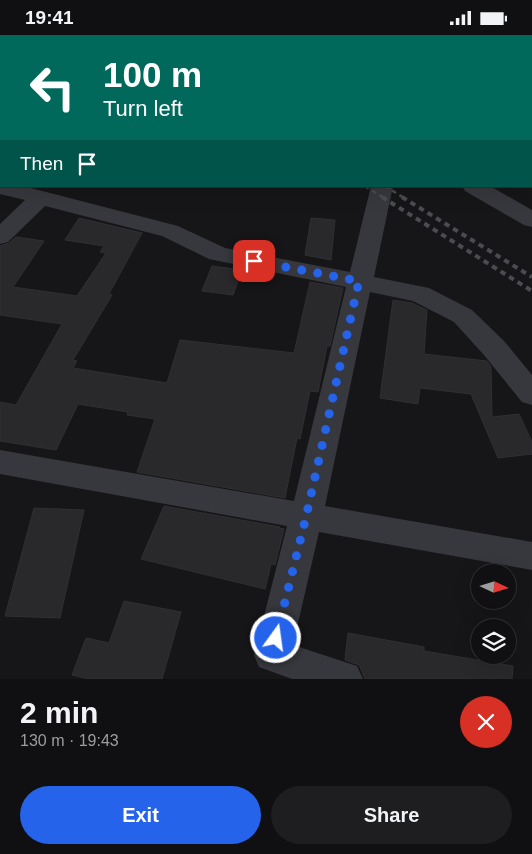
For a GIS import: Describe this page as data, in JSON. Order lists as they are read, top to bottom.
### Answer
{
  "north": "right",
  "page": {
    "status": "19:41",
    "turn": ["100 m", "Turn left"],
    "then": "Then",
    "heading": ["2 min", "130 m · 19:43"],
    "buttons": ["Exit", "Share"]
  }
}
